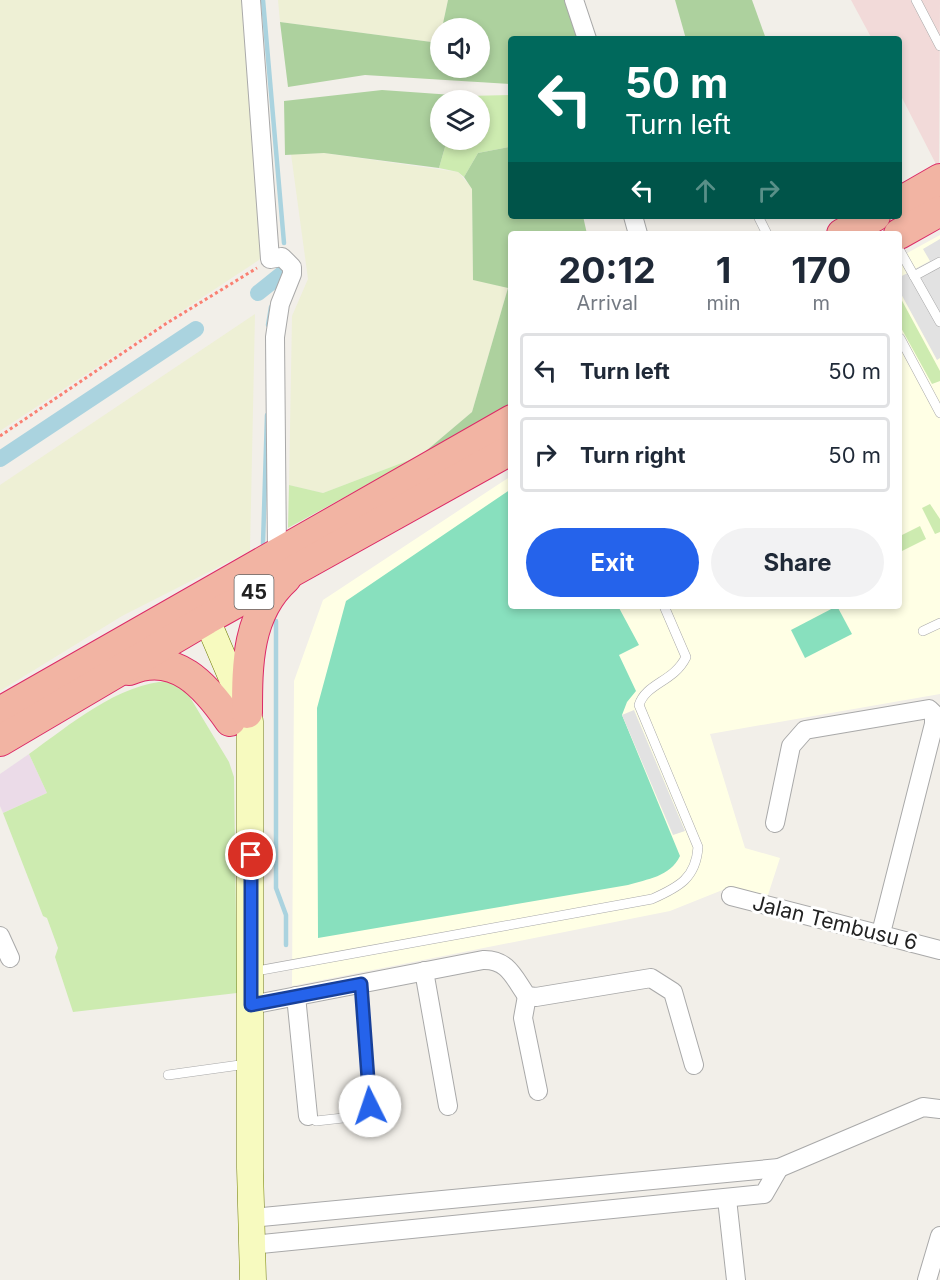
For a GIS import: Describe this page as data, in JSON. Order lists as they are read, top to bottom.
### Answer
{
  "streets": {
    "highway": ["45"],
    "street": ["Jalan Tembusu 6"]
  },
  "page": {
    "turn": ["50 m", "Turn left"],
    "eta": [
      "20:12",
      "Arrival",
      "1",
      "min",
      "170",
      "m"
    ],
    "list": [
      {
        "name": "Turn left",
        "value": "50 m"
      },
      {
        "name": "Turn right",
        "value": "50 m"
      }
    ],
    "buttons": ["Exit", "Share"]
  }
}
